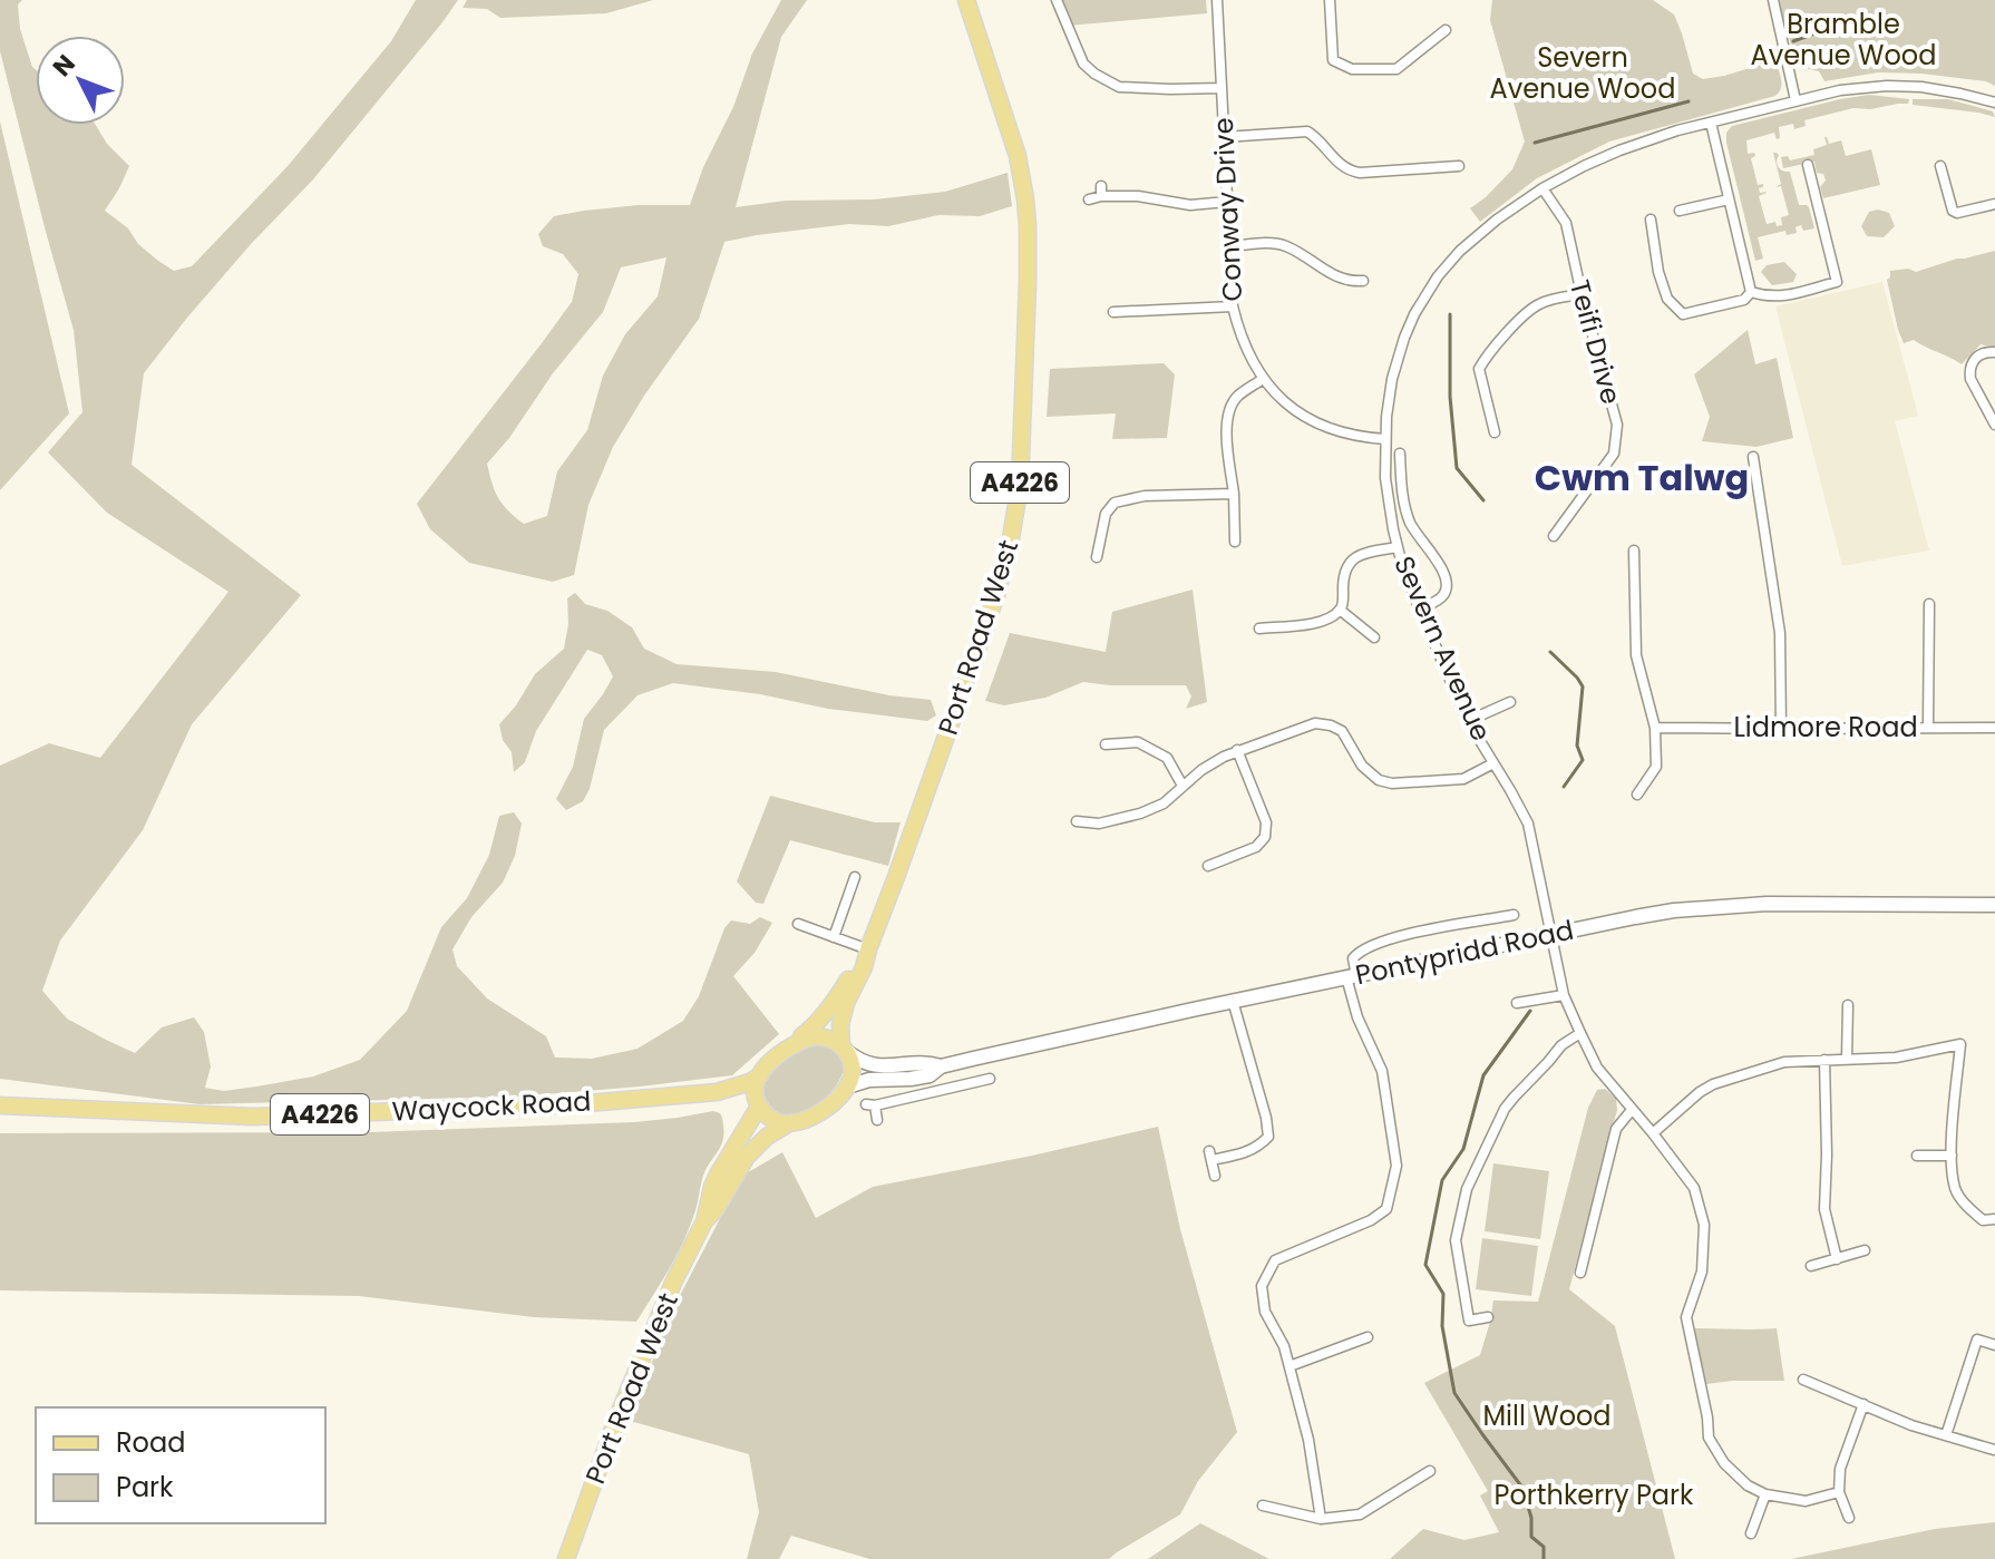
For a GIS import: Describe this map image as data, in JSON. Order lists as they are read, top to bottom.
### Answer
{
  "streets": {
    "main road": [
      "A4226",
      "Port Road West",
      "Pontypridd Road",
      "Waycock Road"
    ],
    "street": [
      "Conway Drive",
      "Teifi Drive",
      "Severn Avenue",
      "Lidmore Road"
    ]
  },
  "crossings": [
    ["Conway Drive", "Severn Avenue"],
    ["Teifi Drive", "Severn Avenue"],
    ["Port Road West", "Pontypridd Road"],
    ["Port Road West", "Waycock Road"],
    ["Severn Avenue", "Pontypridd Road"],
    ["Pontypridd Road", "Waycock Road"]
  ],
  "districts": ["Cwm Talwg"],
  "parks": [
    "Bramble Avenue Wood",
    "Severn Avenue Wood",
    "Mill Wood",
    "Porthkerry Park"
  ],
  "legend": ["Road", "Park"],
  "north": "top left"
}
